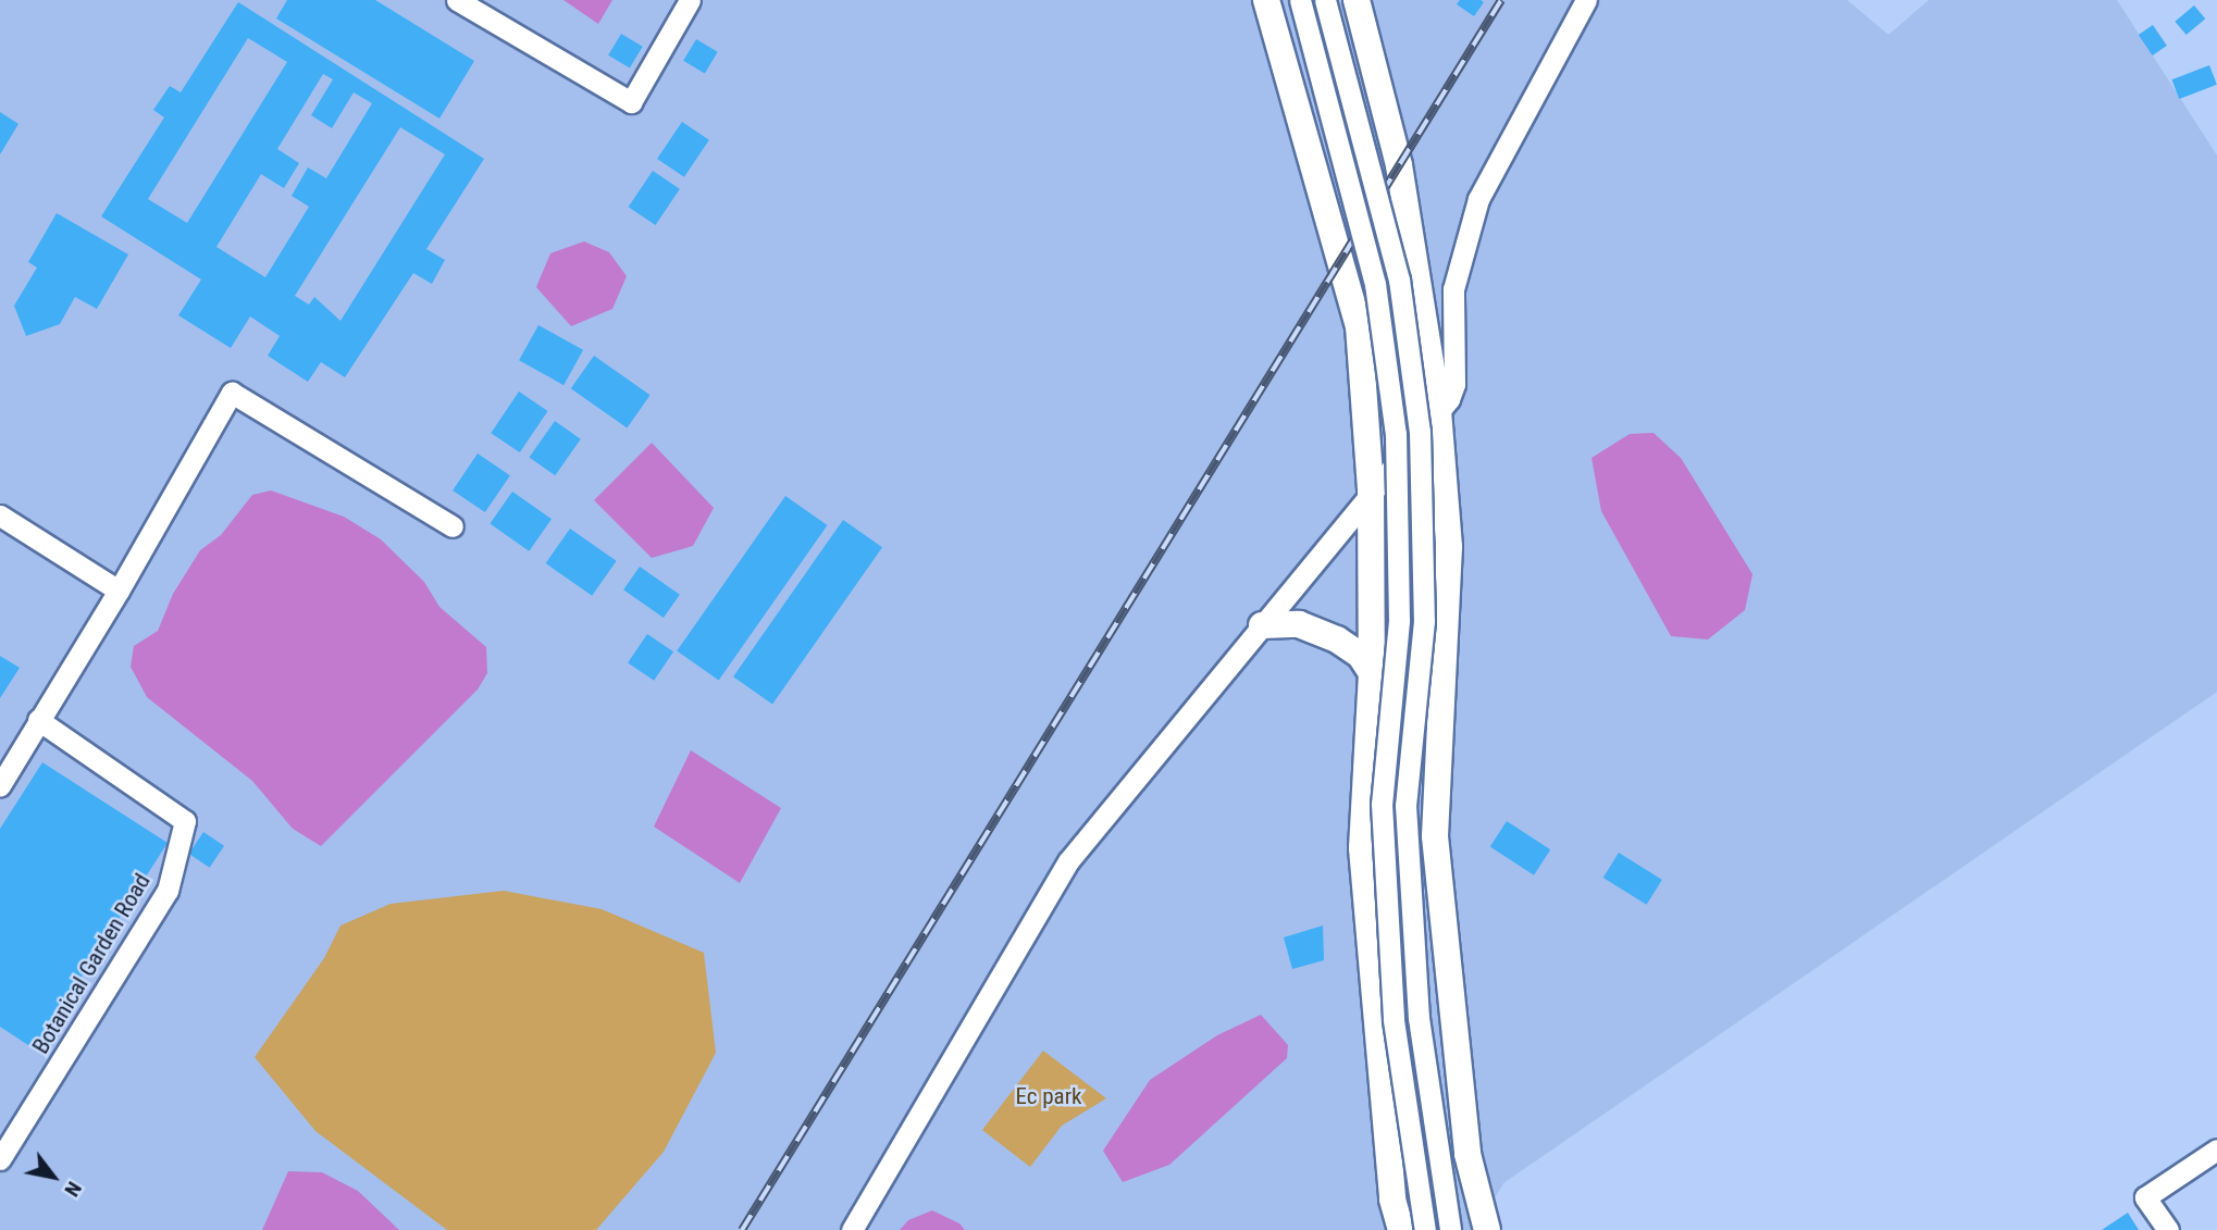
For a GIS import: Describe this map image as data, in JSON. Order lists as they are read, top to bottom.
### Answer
{
  "streets": {
    "street": ["Botanical Garden Road"]
  },
  "parks": ["Ec park"],
  "north": "bottom right"
}
